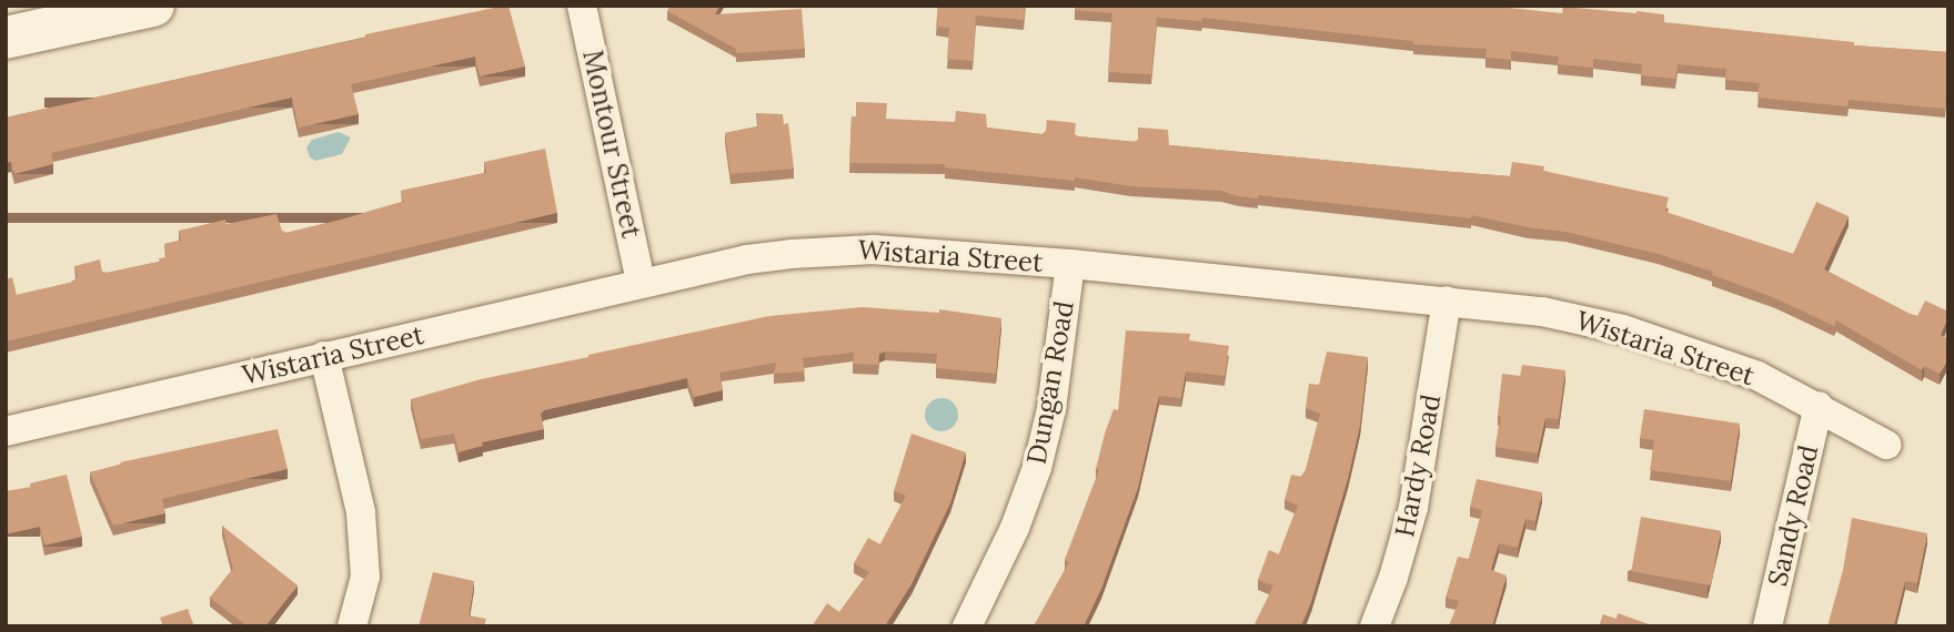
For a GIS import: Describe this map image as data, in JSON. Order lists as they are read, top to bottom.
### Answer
{
  "streets": {
    "street": [
      "Montour Street",
      "Wistaria Street",
      "Dungan Road",
      "Hardy Road",
      "Sandy Road"
    ]
  },
  "crossings": [
    ["Montour Street", "Wistaria Street"],
    ["Wistaria Street", "Dungan Road"],
    ["Wistaria Street", "Hardy Road"],
    ["Wistaria Street", "Sandy Road"]
  ]
}
